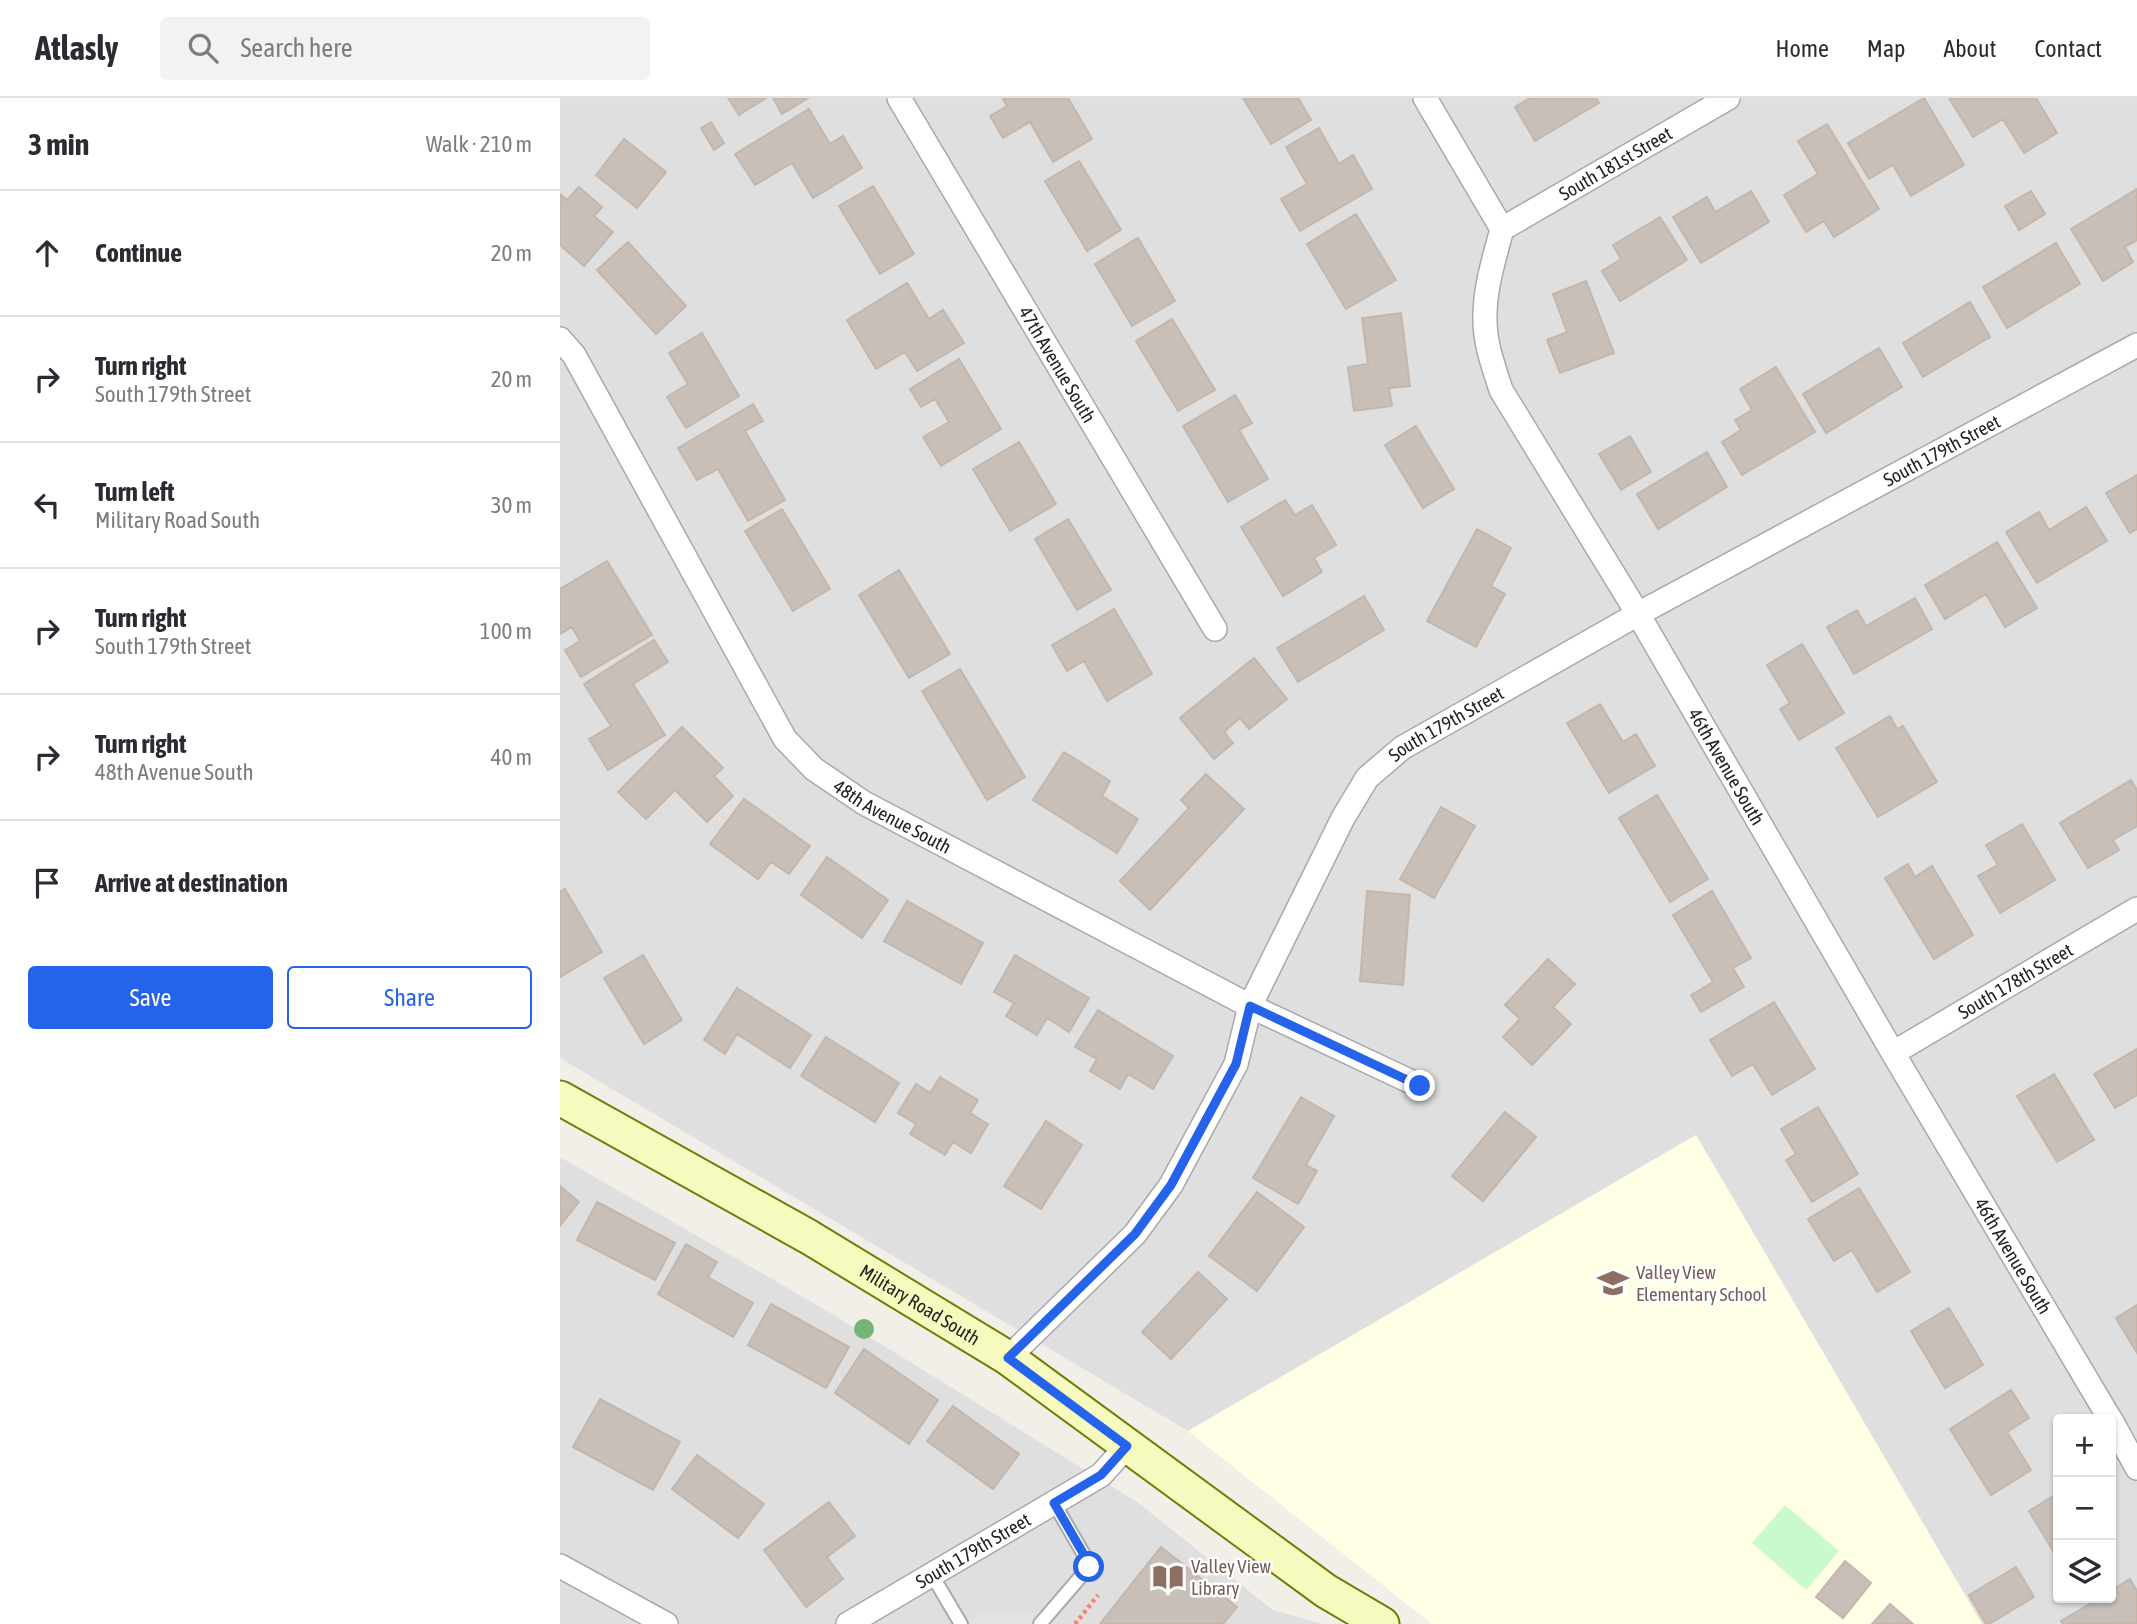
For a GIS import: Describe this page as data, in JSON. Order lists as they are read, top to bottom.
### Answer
{
  "streets": {
    "main road": ["Military Road South"],
    "street": [
      "South 181st Street",
      "47th Avenue South",
      "South 179th Street",
      "46th Avenue South",
      "48th Avenue South",
      "South 178th Street"
    ]
  },
  "crossings": [
    ["South 181st Street", "46th Avenue South"],
    ["South 179th Street", "46th Avenue South"],
    ["South 179th Street", "48th Avenue South"],
    ["South 179th Street", "Military Road South"],
    ["46th Avenue South", "South 178th Street"]
  ],
  "places": {
    "school or university": ["Valley View Elementary School"],
    "library": ["Valley View Library"]
  },
  "page": {
    "header": "Atlasly",
    "search": "Search here",
    "nav": [
      "Home",
      "Map",
      "About",
      "Contact"
    ],
    "heading": ["3 min", "Walk · 210 m"],
    "list": [
      ["Continue", "20 m"],
      ["Turn right", "South 179th Street", "20 m"],
      ["Turn left", "Military Road South", "30 m"],
      ["Turn right", "South 179th Street", "100 m"],
      ["Turn right", "48th Avenue South", "40 m"],
      "Arrive at destination"
    ],
    "buttons": ["Save", "Share"],
    "map_buttons": ["+", "−"]
  }
}
